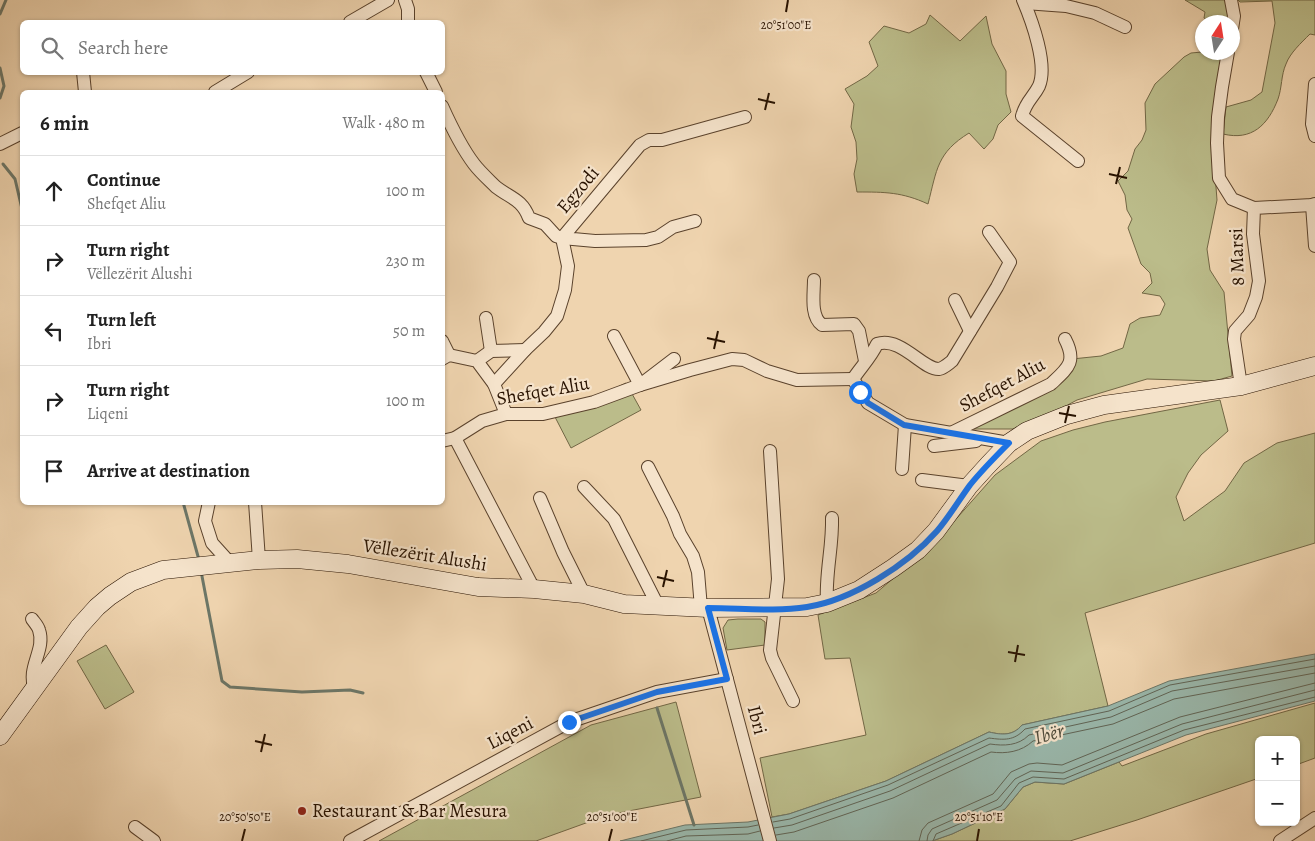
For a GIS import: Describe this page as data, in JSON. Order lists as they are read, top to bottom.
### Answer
{
  "streets": {
    "main road": ["Vëllezërit Alushi"],
    "street": [
      "Egzodi",
      "8 Marsi",
      "Shefqet Aliu",
      "Ibri",
      "Liqeni"
    ]
  },
  "crossings": [
    ["8 Marsi", "Vëllezërit Alushi"],
    ["Shefqet Aliu", "Vëllezërit Alushi"],
    ["Vëllezërit Alushi", "Ibri"],
    ["Ibri", "Liqeni"]
  ],
  "water": ["Ibër"],
  "places": ["Restaurant & Bar Mesura"],
  "north": "top",
  "page": {
    "search": "Search here",
    "heading": ["6 min", "Walk · 480 m"],
    "list": [
      ["Continue", "Shefqet Aliu", "100 m"],
      ["Turn right", "Vëllezërit Alushi", "230 m"],
      ["Turn left", "Ibri", "50 m"],
      ["Turn right", "Liqeni", "100 m"],
      "Arrive at destination"
    ],
    "map_buttons": ["+", "−"]
  },
  "coordinates": ["20°51'00\"E", "20°50'50\"E", "20°51'10\"E"]
}
